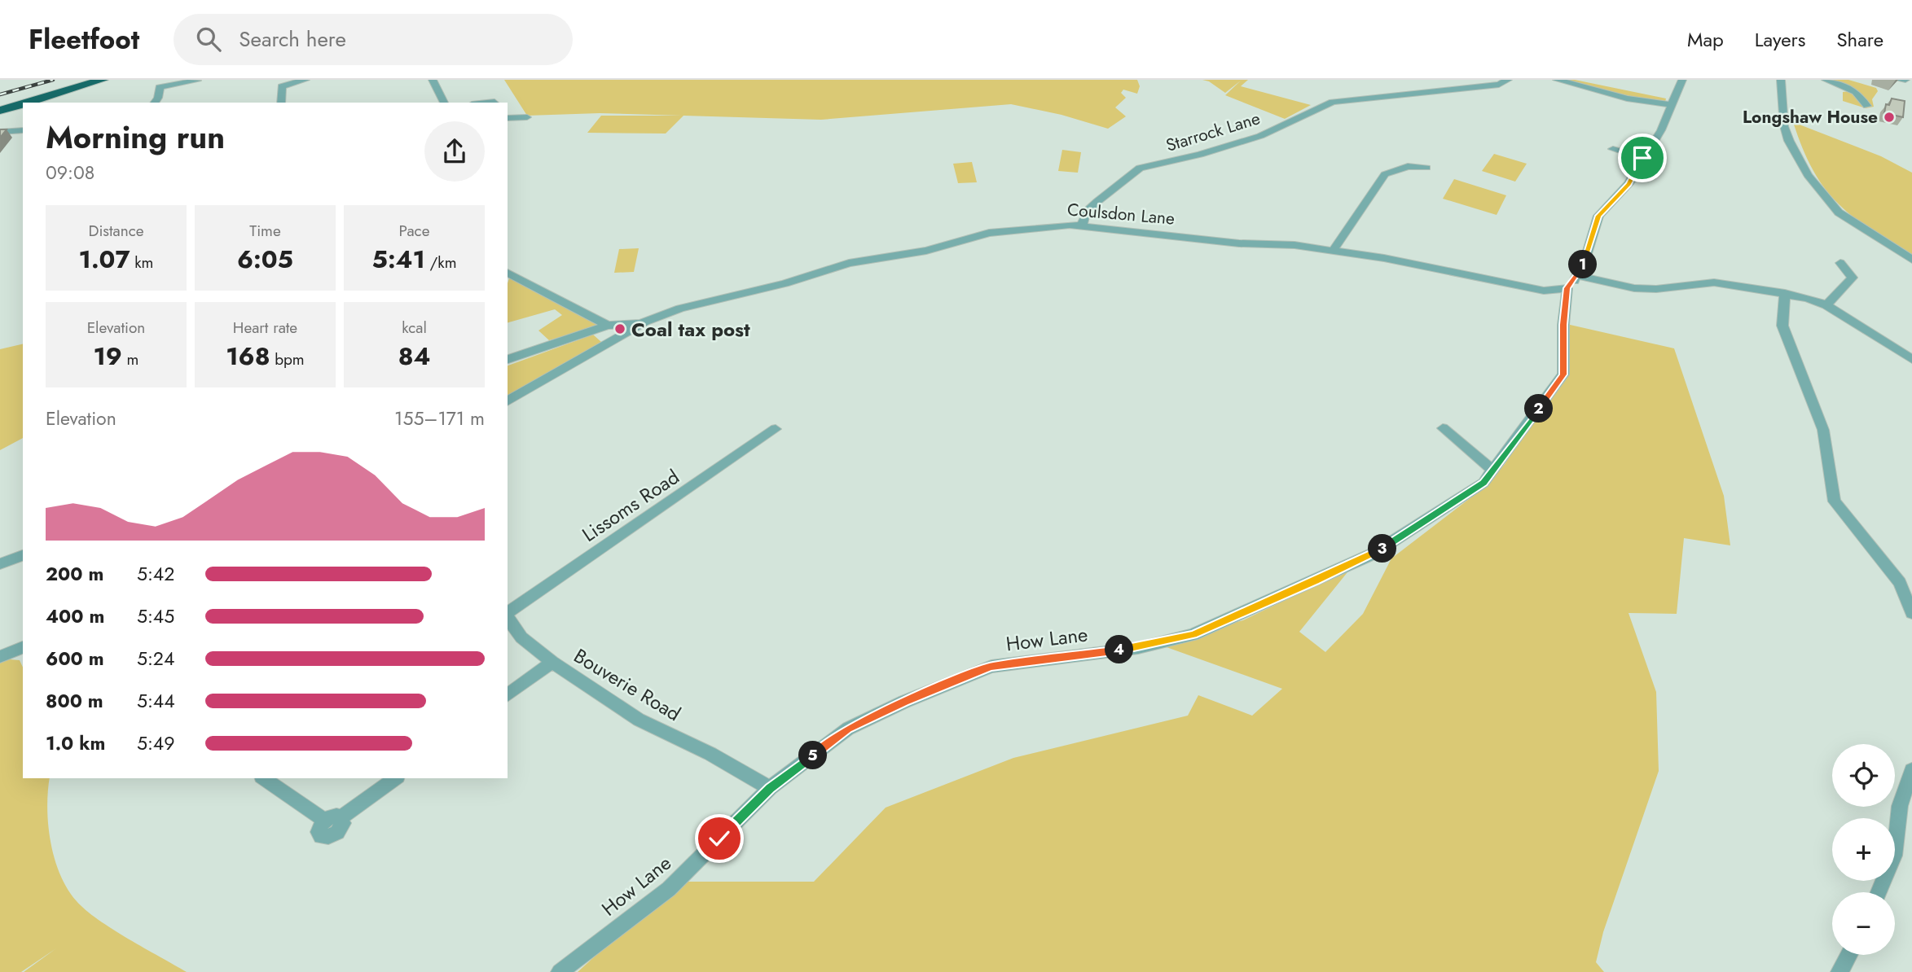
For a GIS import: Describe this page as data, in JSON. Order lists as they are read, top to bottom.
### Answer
{
  "streets": {
    "street": [
      "Starrock Lane",
      "Coulsdon Lane",
      "Lissoms Road",
      "How Lane",
      "Bouverie Road"
    ]
  },
  "crossings": [
    ["Starrock Lane", "Coulsdon Lane"],
    ["Coulsdon Lane", "How Lane"],
    ["How Lane", "Bouverie Road"]
  ],
  "places": ["Longshaw House", "Coal tax post"],
  "page": {
    "header": "Fleetfoot",
    "search": "Search here",
    "nav": ["Map", "Layers", "Share"],
    "heading": ["Morning run", "09:08"],
    "stats": [
      ["Distance", "1.07 km"],
      ["Time", "6:05"],
      ["Pace", "5:41 /km"],
      ["Elevation", "19 m"],
      ["Heart rate", "168 bpm"],
      ["kcal", "84"]
    ],
    "pins": [
      "1",
      "2",
      "3",
      "4",
      "5"
    ],
    "chart": ["Elevation", "155–171 m"],
    "list": [
      {
        "name": "200 m",
        "note": "5:42"
      },
      {
        "name": "400 m",
        "note": "5:45"
      },
      {
        "name": "600 m",
        "note": "5:24"
      },
      {
        "name": "800 m",
        "note": "5:44"
      },
      {
        "name": "1.0 km",
        "note": "5:49"
      }
    ],
    "map_buttons": ["+", "−"]
  }
}
